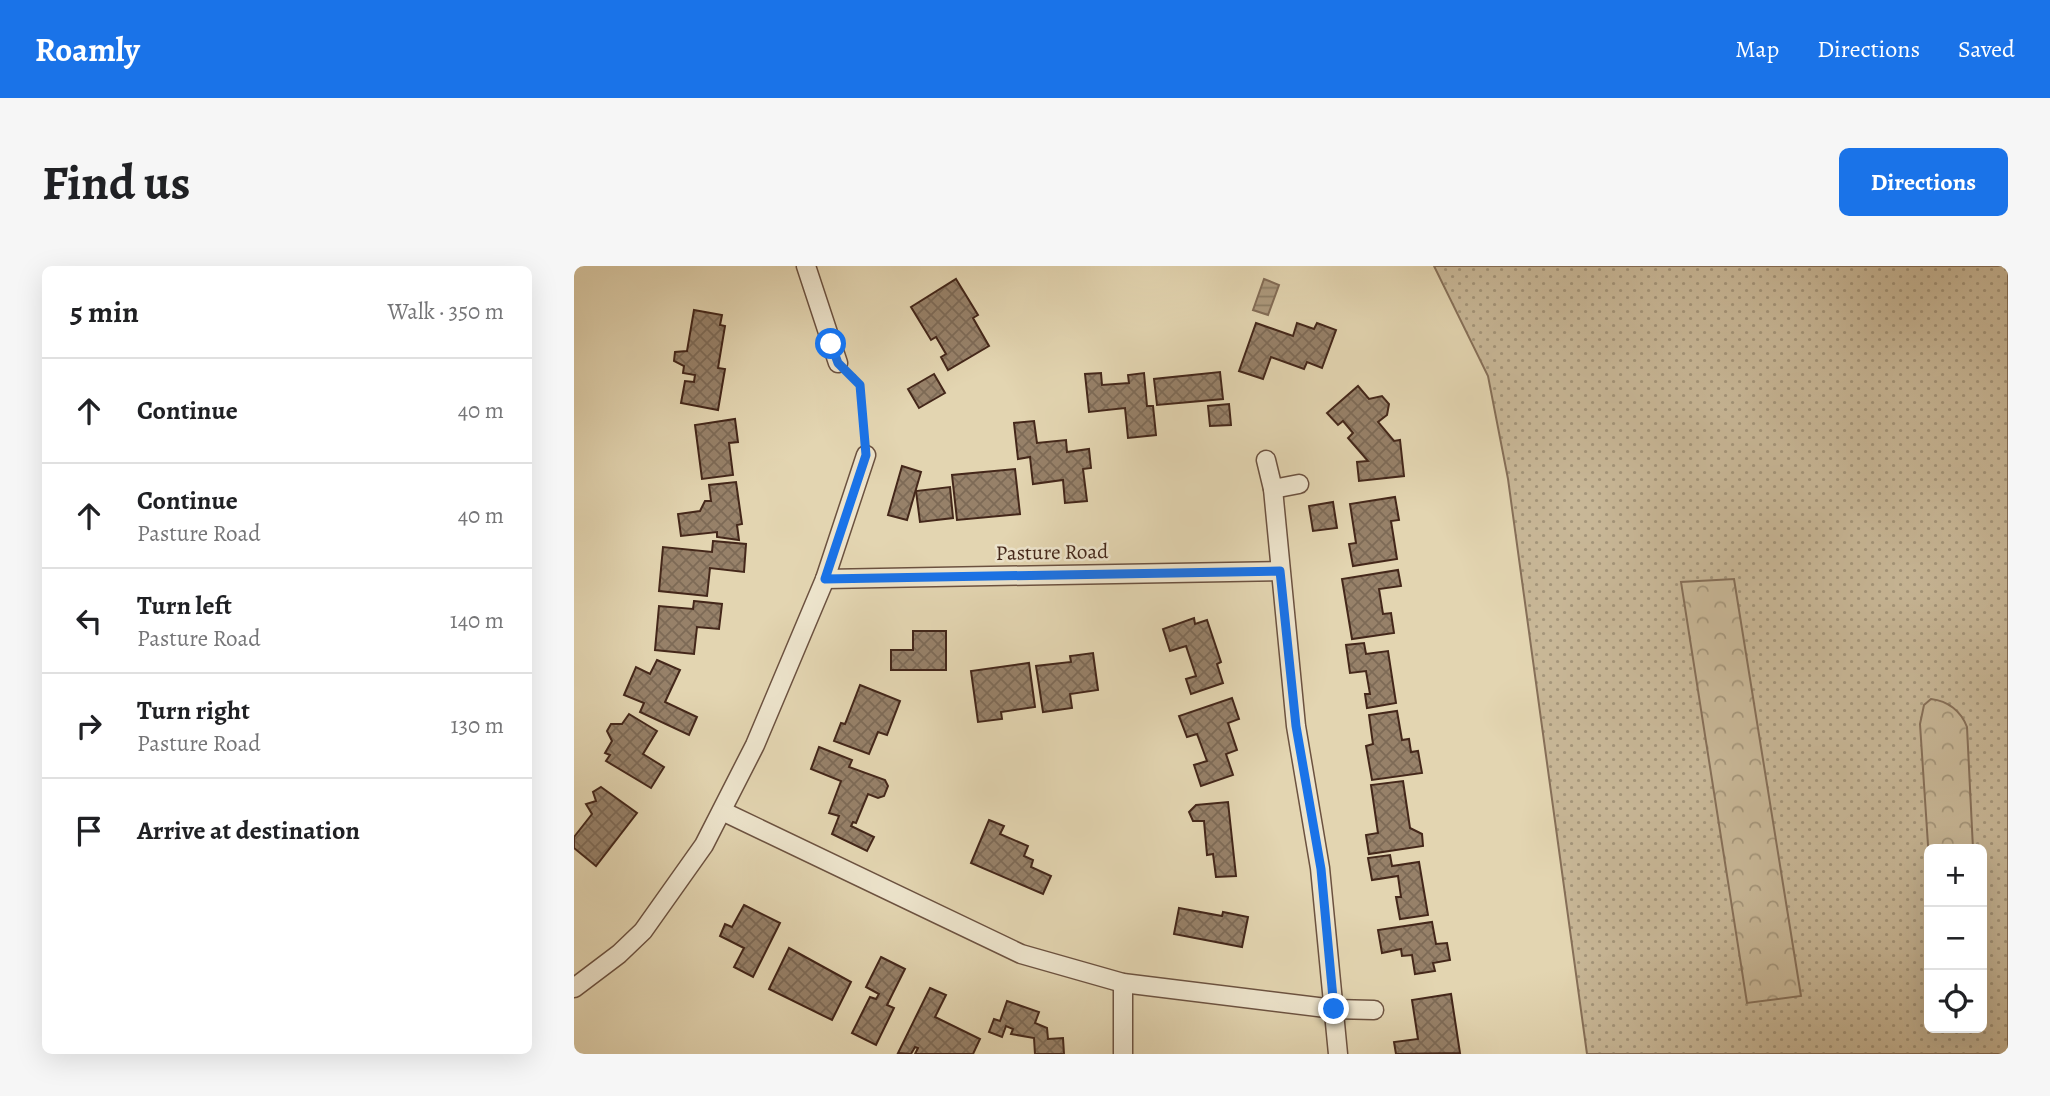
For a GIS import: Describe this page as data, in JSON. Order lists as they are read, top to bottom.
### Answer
{
  "streets": {
    "street": ["Pasture Road"]
  },
  "page": {
    "header": "Roamly",
    "nav": ["Map", "Directions", "Saved"],
    "buttons": "Directions",
    "title": "Find us",
    "heading": ["5 min", "Walk · 350 m"],
    "list": [
      ["Continue", "40 m"],
      ["Continue", "Pasture Road", "40 m"],
      ["Turn left", "Pasture Road", "140 m"],
      ["Turn right", "Pasture Road", "130 m"],
      "Arrive at destination"
    ],
    "map_buttons": ["+", "−"]
  }
}
